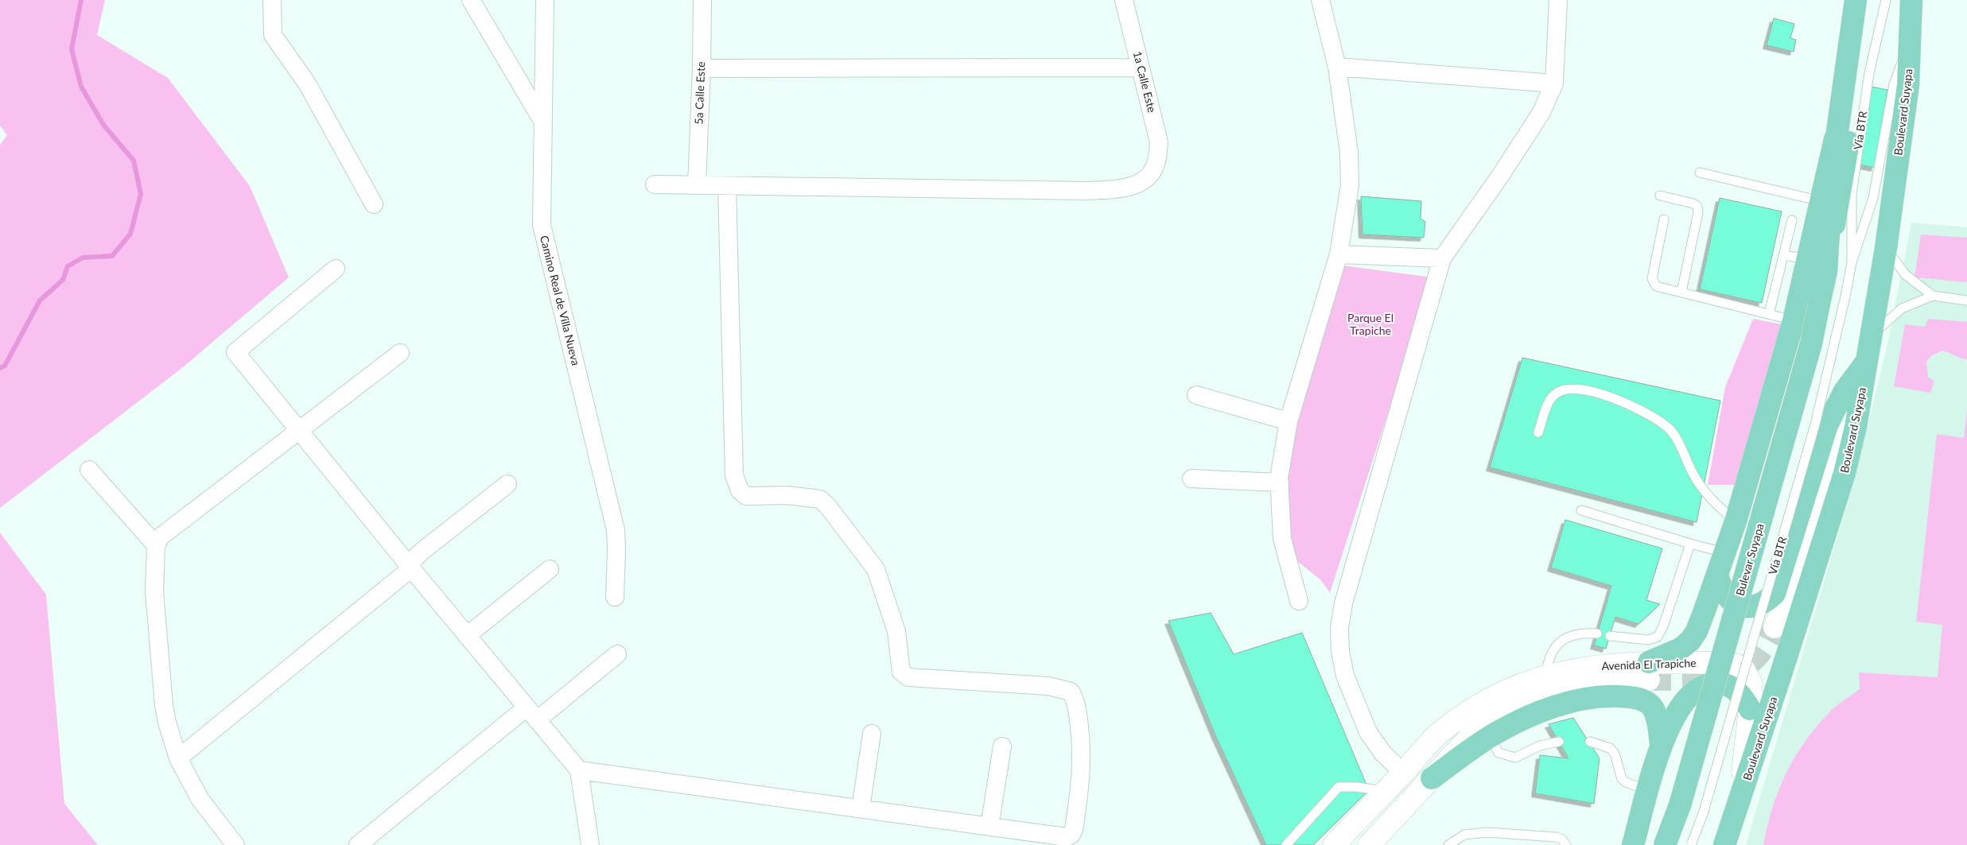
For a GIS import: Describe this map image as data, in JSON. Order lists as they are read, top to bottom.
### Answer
{
  "streets": {
    "main road": ["Boulevard Suyapa", "Bulevar Suyapa", "Avenida El Trapiche"],
    "street": ["1a Calle Este", "5a Calle Este", "Camino Real de Villa Nueva"],
    "lane": ["Vía BTR"]
  },
  "crossings": [
    ["Boulevard Suyapa", "Vía BTR"],
    ["Boulevard Suyapa", "Avenida El Trapiche"]
  ],
  "parks": ["Parque El Trapiche"]
}
